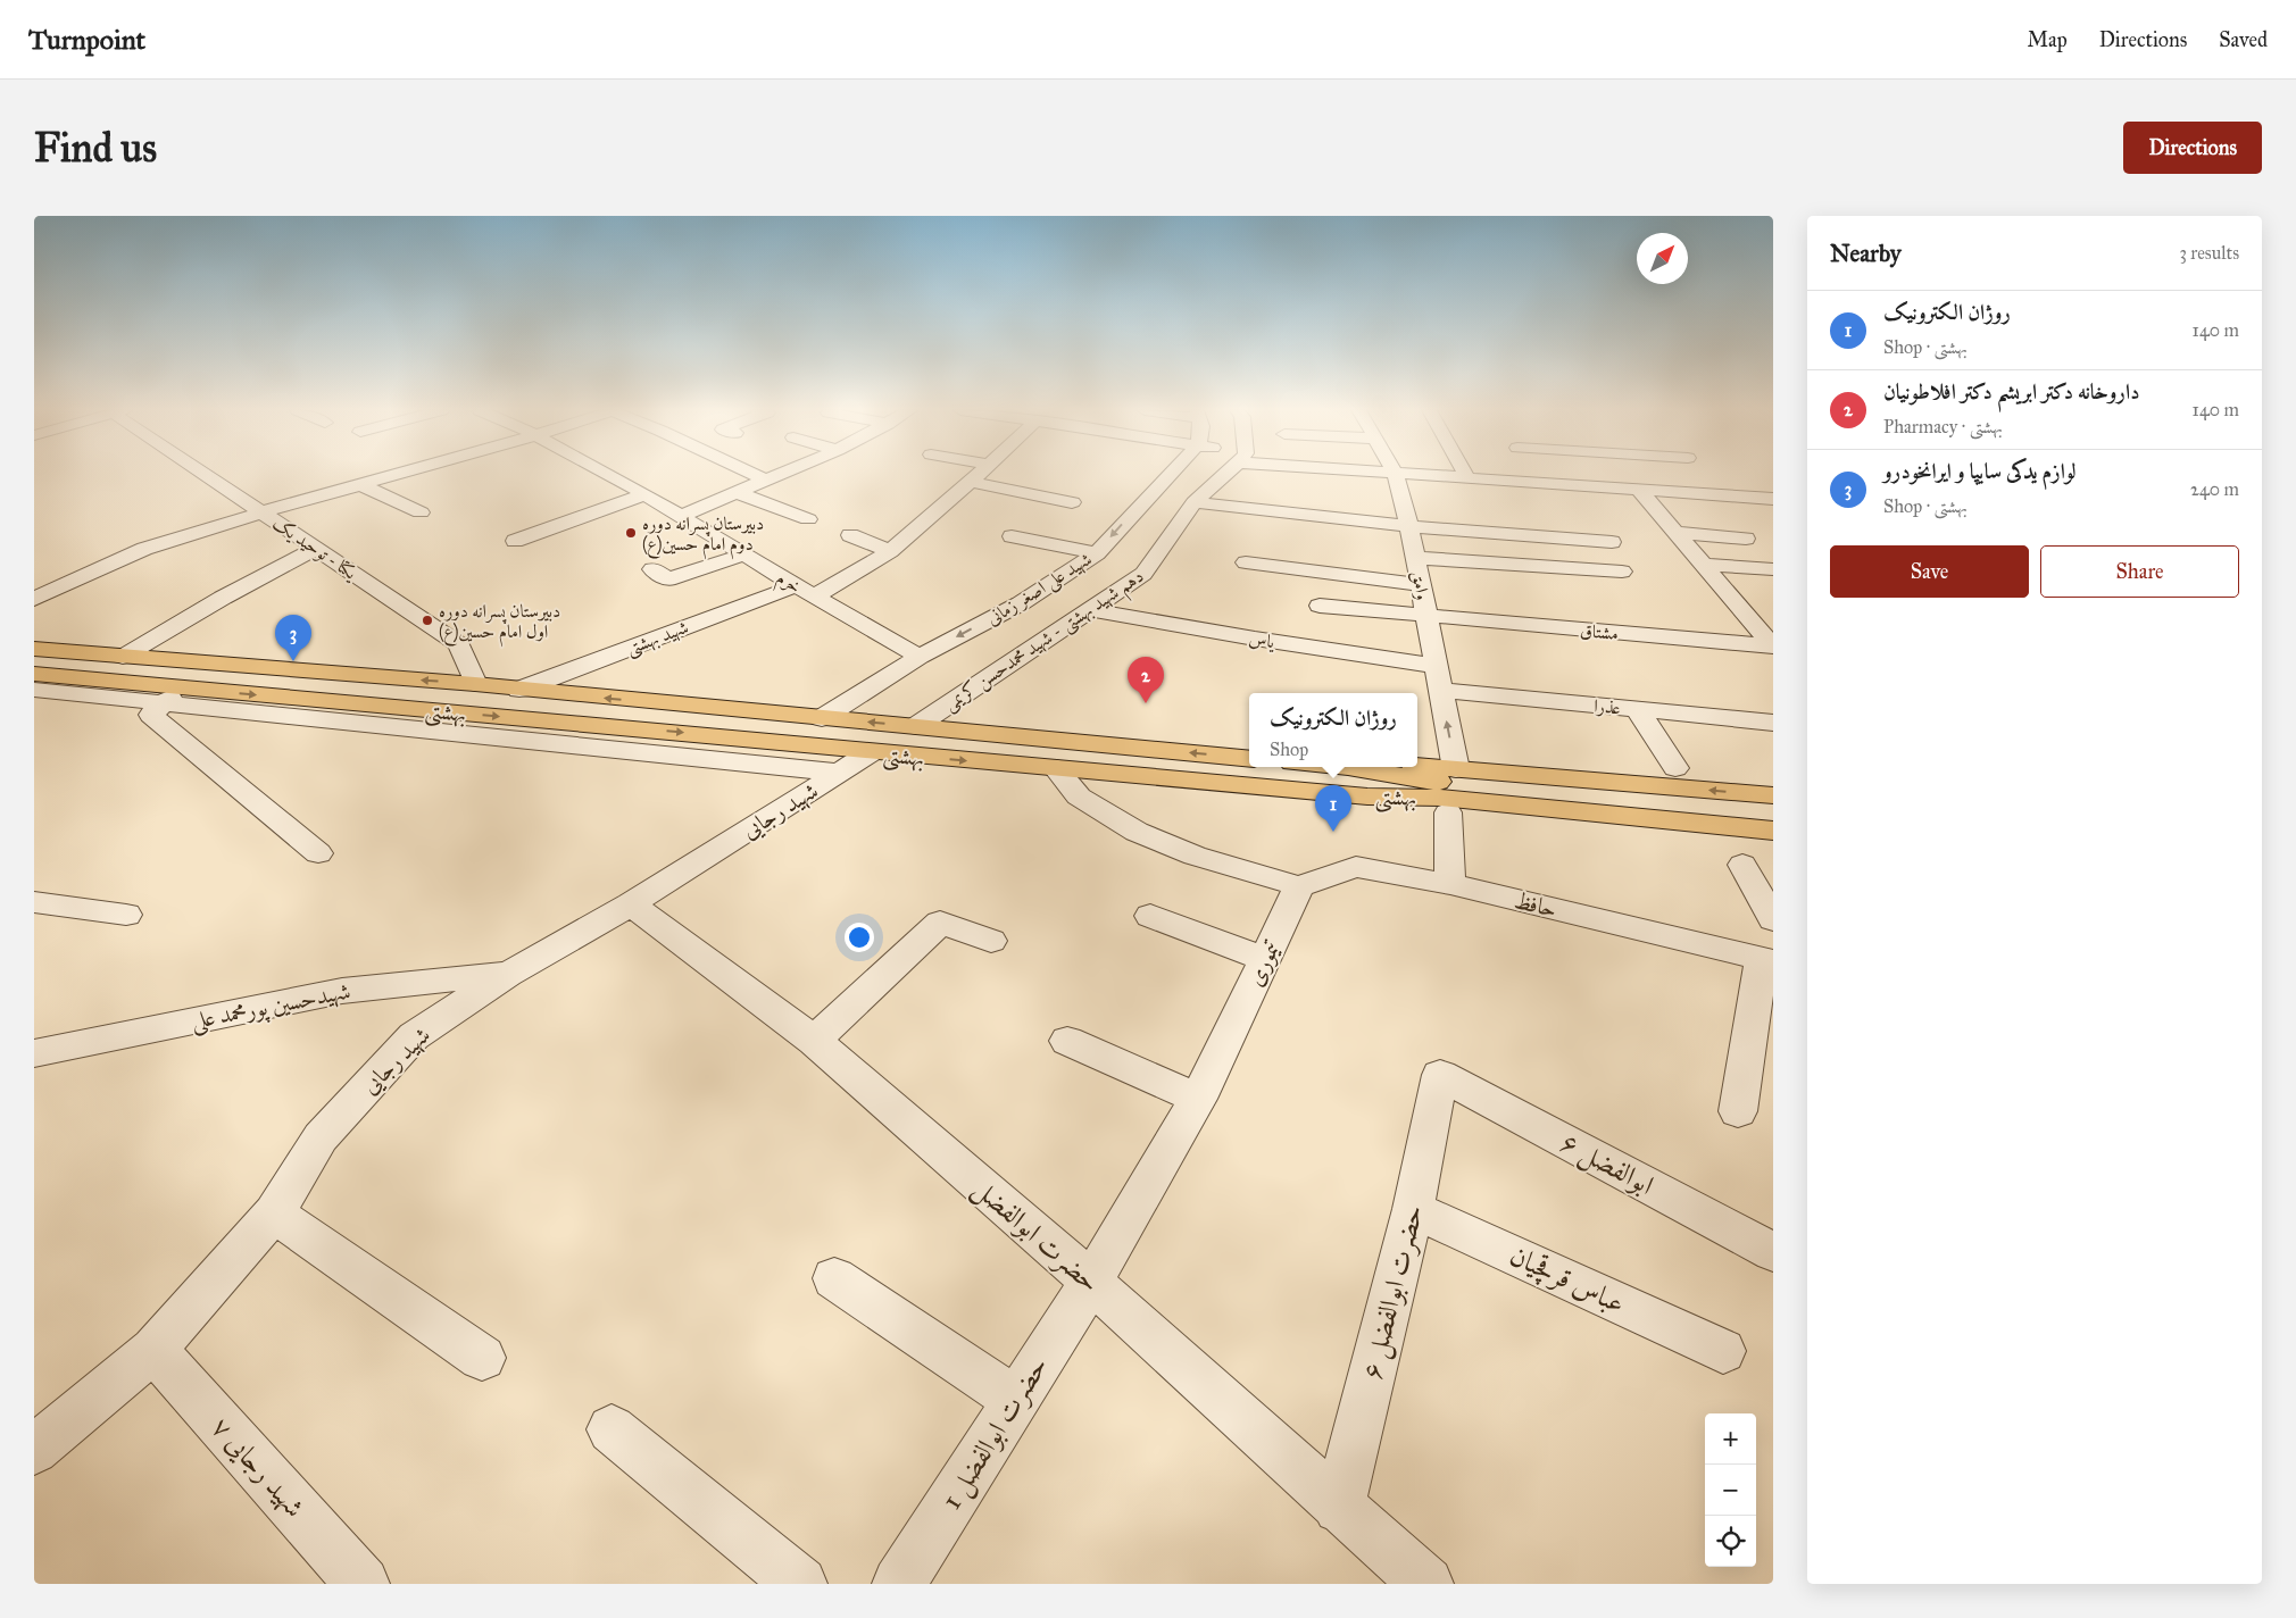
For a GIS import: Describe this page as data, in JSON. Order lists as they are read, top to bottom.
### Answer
{
  "streets": {
    "main road": ["بهشتی"],
    "street": [
      "یکتا - توحید یک",
      "خرم",
      "وامق",
      "شهید علی اصغر زمانی",
      "مشتاق",
      "شهید بهشتی",
      "دهم شهید بهشتی - شهید محمدحسن کریمی",
      "یاس",
      "عذرا",
      "شهید رجایی",
      "حافظ",
      "تیموری",
      "شهیدحسین پورمحمد علی",
      "ابوالفضل ۶",
      "حضرت ابوالفضل",
      "عباس قرقچیان",
      "حضرت ابوالفضل ۶",
      "حضرت ابوالفضل 1",
      "شهید رجایی ۷"
    ]
  },
  "crossings": [
    ["یکتا - توحید یک", "بهشتی"],
    ["خرم", "شهید علی اصغر زمانی"],
    ["خرم", "شهید بهشتی"],
    ["وامق", "مشتاق"],
    ["وامق", "یاس"],
    ["وامق", "عذرا"],
    ["شهید علی اصغر زمانی", "بهشتی"],
    ["شهید بهشتی", "بهشتی"],
    ["دهم شهید بهشتی - شهید محمدحسن کریمی", "یاس"],
    ["دهم شهید بهشتی - شهید محمدحسن کریمی", "بهشتی"],
    ["یاس", "عذرا"],
    ["بهشتی", "شهید رجایی"],
    ["شهید رجایی", "شهیدحسین پورمحمد علی"],
    ["شهید رجایی", "حضرت ابوالفضل"],
    ["شهید رجایی", "شهید رجایی ۷"],
    ["حافظ", "تیموری"],
    ["تیموری", "حضرت ابوالفضل"],
    ["تیموری", "حضرت ابوالفضل 1"],
    ["ابوالفضل ۶", "حضرت ابوالفضل ۶"],
    ["حضرت ابوالفضل", "حضرت ابوالفضل ۶"],
    ["حضرت ابوالفضل", "حضرت ابوالفضل 1"],
    ["عباس قرقچیان", "حضرت ابوالفضل ۶"]
  ],
  "places": ["دبیرستان پسرانه دوره دوم امام حسین(ع)", "دبیرستان پسرانه دوره اول امام حسین(ع)"],
  "north": "top right",
  "page": {
    "header": "Turnpoint",
    "nav": ["Map", "Directions", "Saved"],
    "buttons": [
      "Directions",
      ["Save", "Share"]
    ],
    "title": "Find us",
    "heading": ["Nearby", "3 results"],
    "list": [
      {
        "mark": "1",
        "name": "روژان الکترونیک",
        "note": "Shop · بهشتی",
        "value": "140 m"
      },
      {
        "mark": "2",
        "name": "داروخانه دکتر ابریشم دکتر افلاطونیان",
        "note": "Pharmacy · بهشتی",
        "value": "140 m"
      },
      {
        "mark": "3",
        "name": "لوازم یدکی سایپا و ایرانخودرو",
        "note": "Shop · بهشتی",
        "value": "240 m"
      }
    ],
    "pins": ["3", "2", "1"],
    "popup": ["روژان الکترونیک", "Shop"],
    "map_buttons": ["+", "−"]
  }
}
